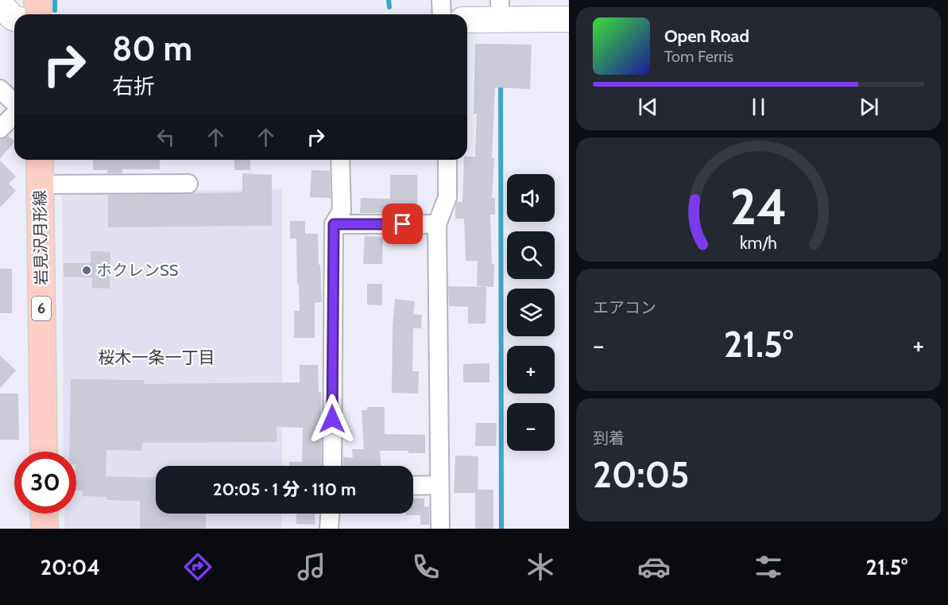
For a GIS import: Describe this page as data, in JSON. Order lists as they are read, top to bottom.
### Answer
{
  "streets": {
    "main road": ["岩見沢月形線", "6"]
  },
  "districts": ["桜木一条一丁目"],
  "places": ["ホクレンSS"],
  "page": {
    "turn": ["80 m", "右折"],
    "song": ["Open Road", "Tom Ferris"],
    "map_buttons": ["+", "−"],
    "tile": [
      "エアコン",
      ["到着", "20:05"]
    ],
    "heat": ["−", "21.5°", "+"],
    "limit": "30",
    "trip": "20:05 · 1 分 · 110 m",
    "tabs": ["20:04", "21.5°"],
    "gauge": ["24", "km/h"]
  }
}
